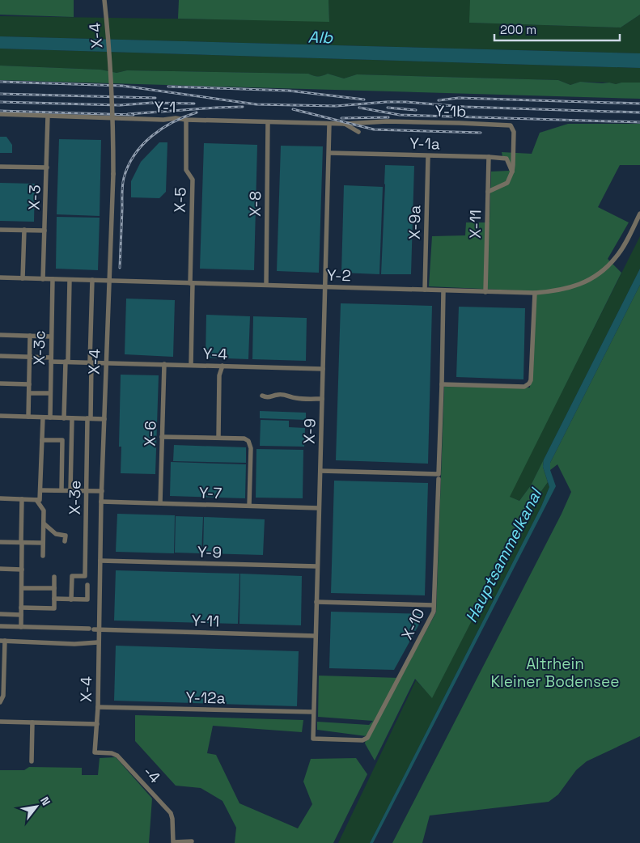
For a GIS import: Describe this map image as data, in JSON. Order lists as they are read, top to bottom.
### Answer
{
  "streets": {
    "street": [
      "X-4",
      "Y-1",
      "Y-1b",
      "Y-1a",
      "X-3",
      "X-5",
      "X-8",
      "X-9a",
      "X-11",
      "Y-2",
      "X-3c",
      "Y-4",
      "X-9",
      "X-6",
      "Y-7",
      "X-3e",
      "Y-9",
      "Y-11",
      "X-10",
      "Y-12a",
      "-4"
    ]
  },
  "crossings": [
    ["X-4", "Y-2"],
    ["X-4", "Y-4"],
    ["X-4", "Y-7"],
    ["X-4", "Y-9"],
    ["X-4", "Y-11"],
    ["X-4", "Y-12a"],
    ["X-4", "-4"],
    ["Y-1", "Y-1b"],
    ["Y-1", "X-3"],
    ["Y-1", "X-5"],
    ["Y-1", "X-8"],
    ["Y-1", "X-9"],
    ["Y-1b", "Y-1a"],
    ["Y-1b", "X-9"],
    ["Y-1a", "X-9a"],
    ["Y-1a", "X-11"],
    ["Y-1a", "X-9"],
    ["X-3", "Y-2"],
    ["X-5", "Y-2"],
    ["X-5", "Y-4"],
    ["X-8", "Y-2"],
    ["X-9a", "Y-2"],
    ["X-11", "Y-2"],
    ["Y-2", "X-3c"],
    ["Y-2", "X-9"],
    ["Y-2", "X-3e"],
    ["Y-2", "X-10"],
    ["X-3c", "Y-4"],
    ["Y-4", "X-9"],
    ["Y-4", "X-6"],
    ["Y-4", "X-3e"],
    ["X-9", "Y-7"],
    ["X-9", "Y-9"],
    ["X-9", "Y-11"],
    ["X-9", "X-10"],
    ["X-9", "Y-12a"],
    ["X-6", "Y-7"]
  ],
  "water": ["Alb", "Hauptsammelkanal"],
  "parks": ["Altrhein Kleiner Bodensee"],
  "scale_bar": "200 m",
  "north": "top right"
}
